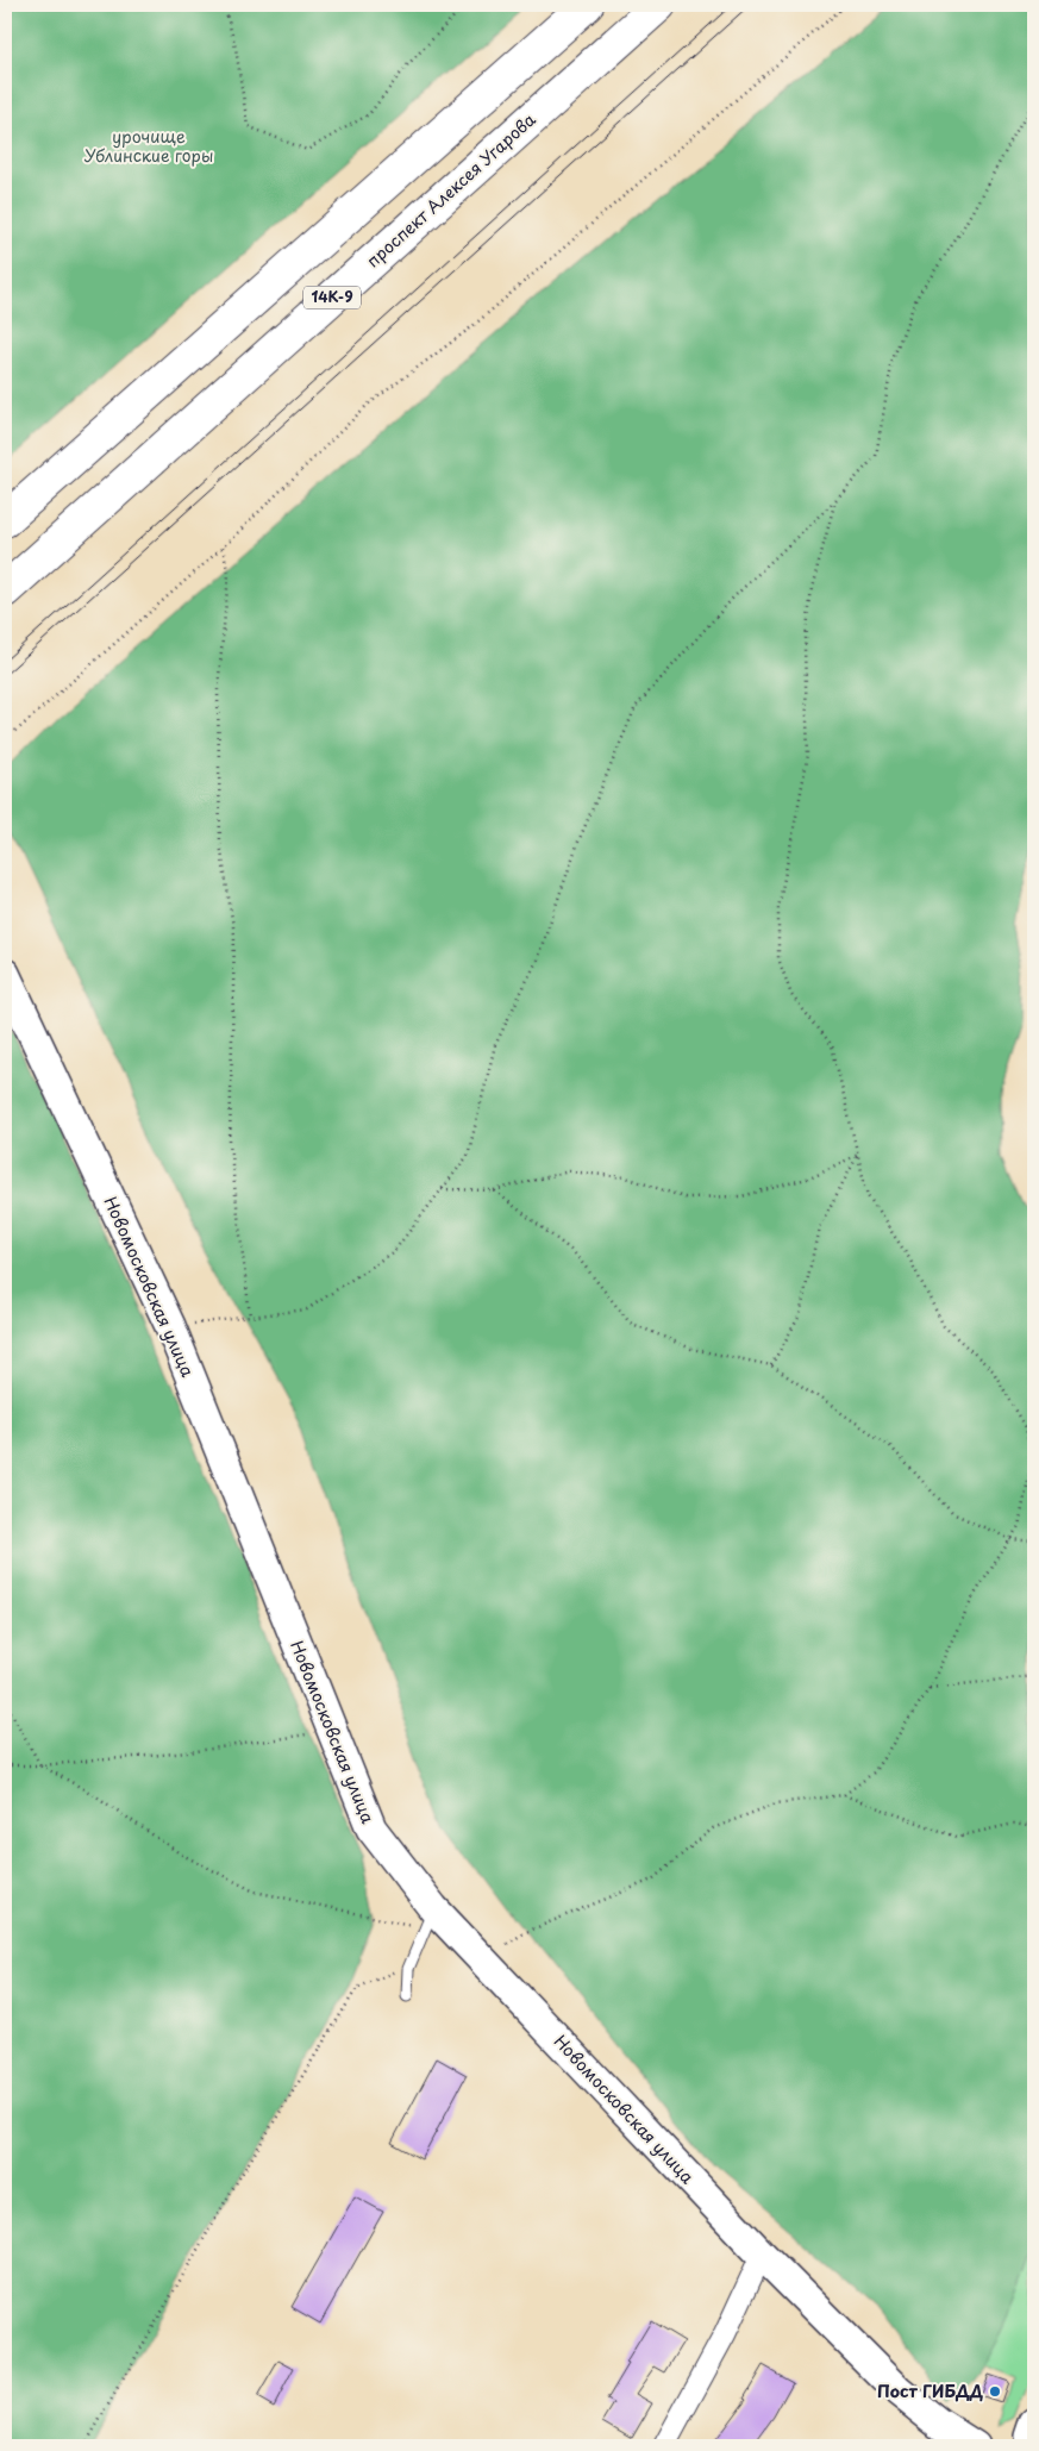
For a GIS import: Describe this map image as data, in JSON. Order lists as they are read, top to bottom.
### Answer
{
  "streets": {
    "main road": ["проспект Алексея Угарова", "14К-9"],
    "street": ["Новомосковская улица"]
  },
  "parks": ["урочище Ублинские горы"],
  "places": ["Пост ГИБДД"]
}
